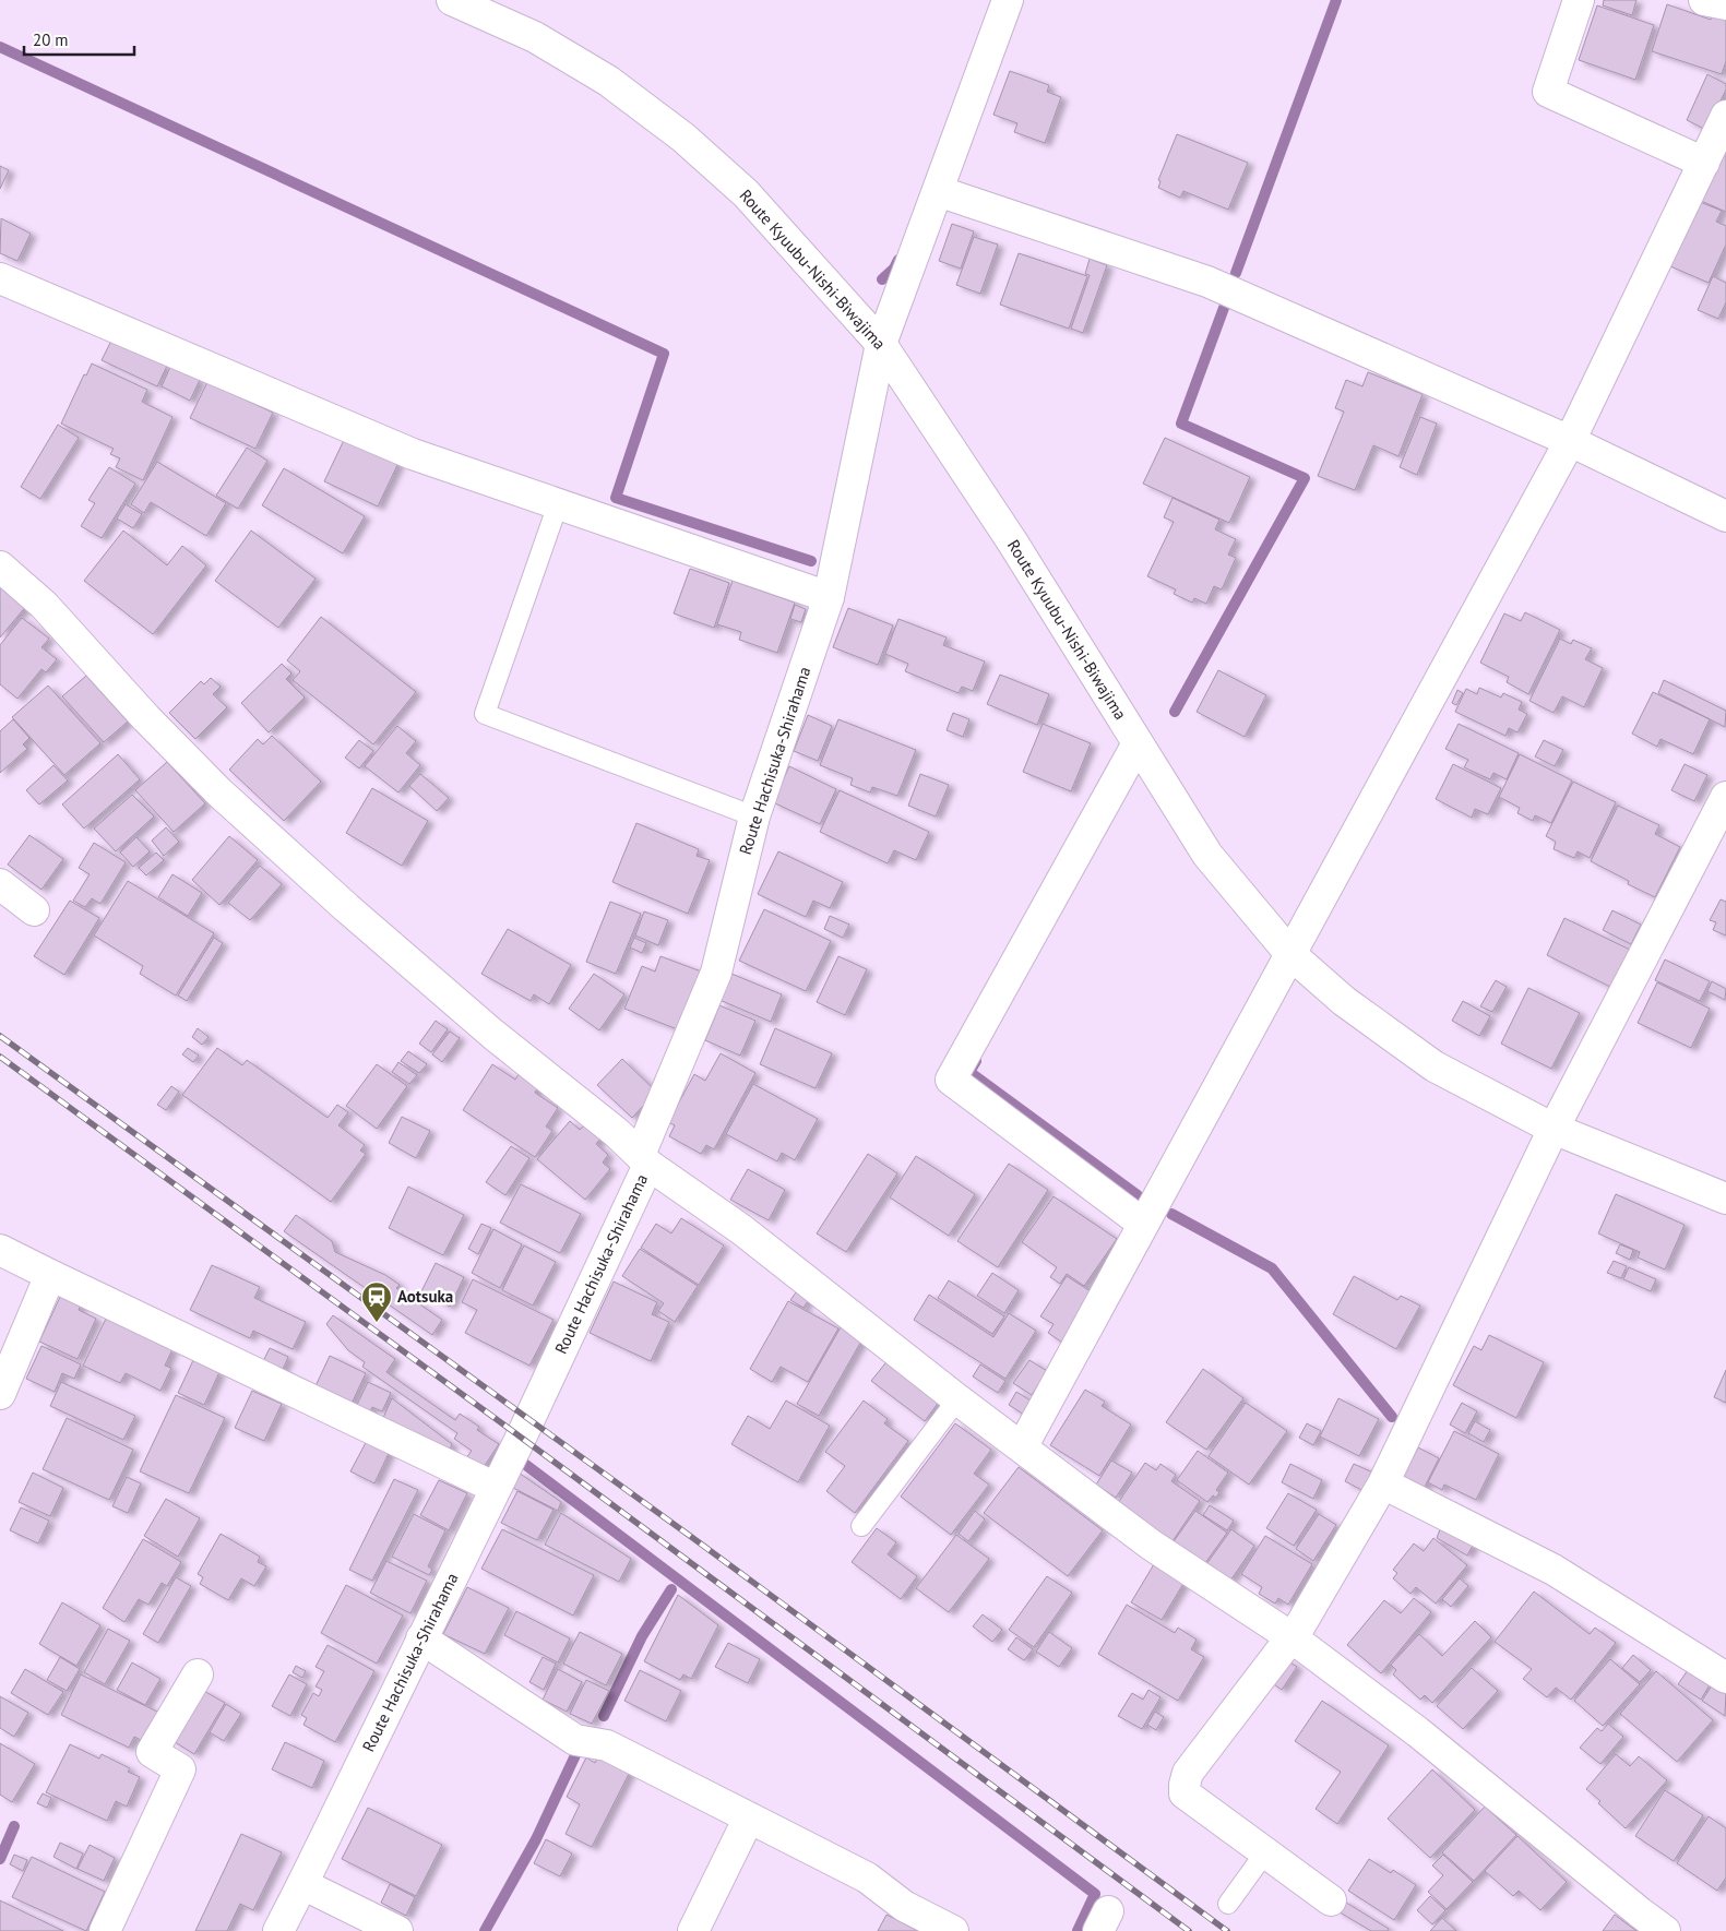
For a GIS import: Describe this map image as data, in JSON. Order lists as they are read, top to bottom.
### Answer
{
  "streets": {
    "street": ["Route Kyuubu-Nishi-Biwajima", "Route Hachisuka-Shirahama"]
  },
  "crossings": [
    ["Route Kyuubu-Nishi-Biwajima", "Route Hachisuka-Shirahama"]
  ],
  "places": {
    "station": ["Aotsuka"]
  },
  "scale_bar": "20 m"
}
